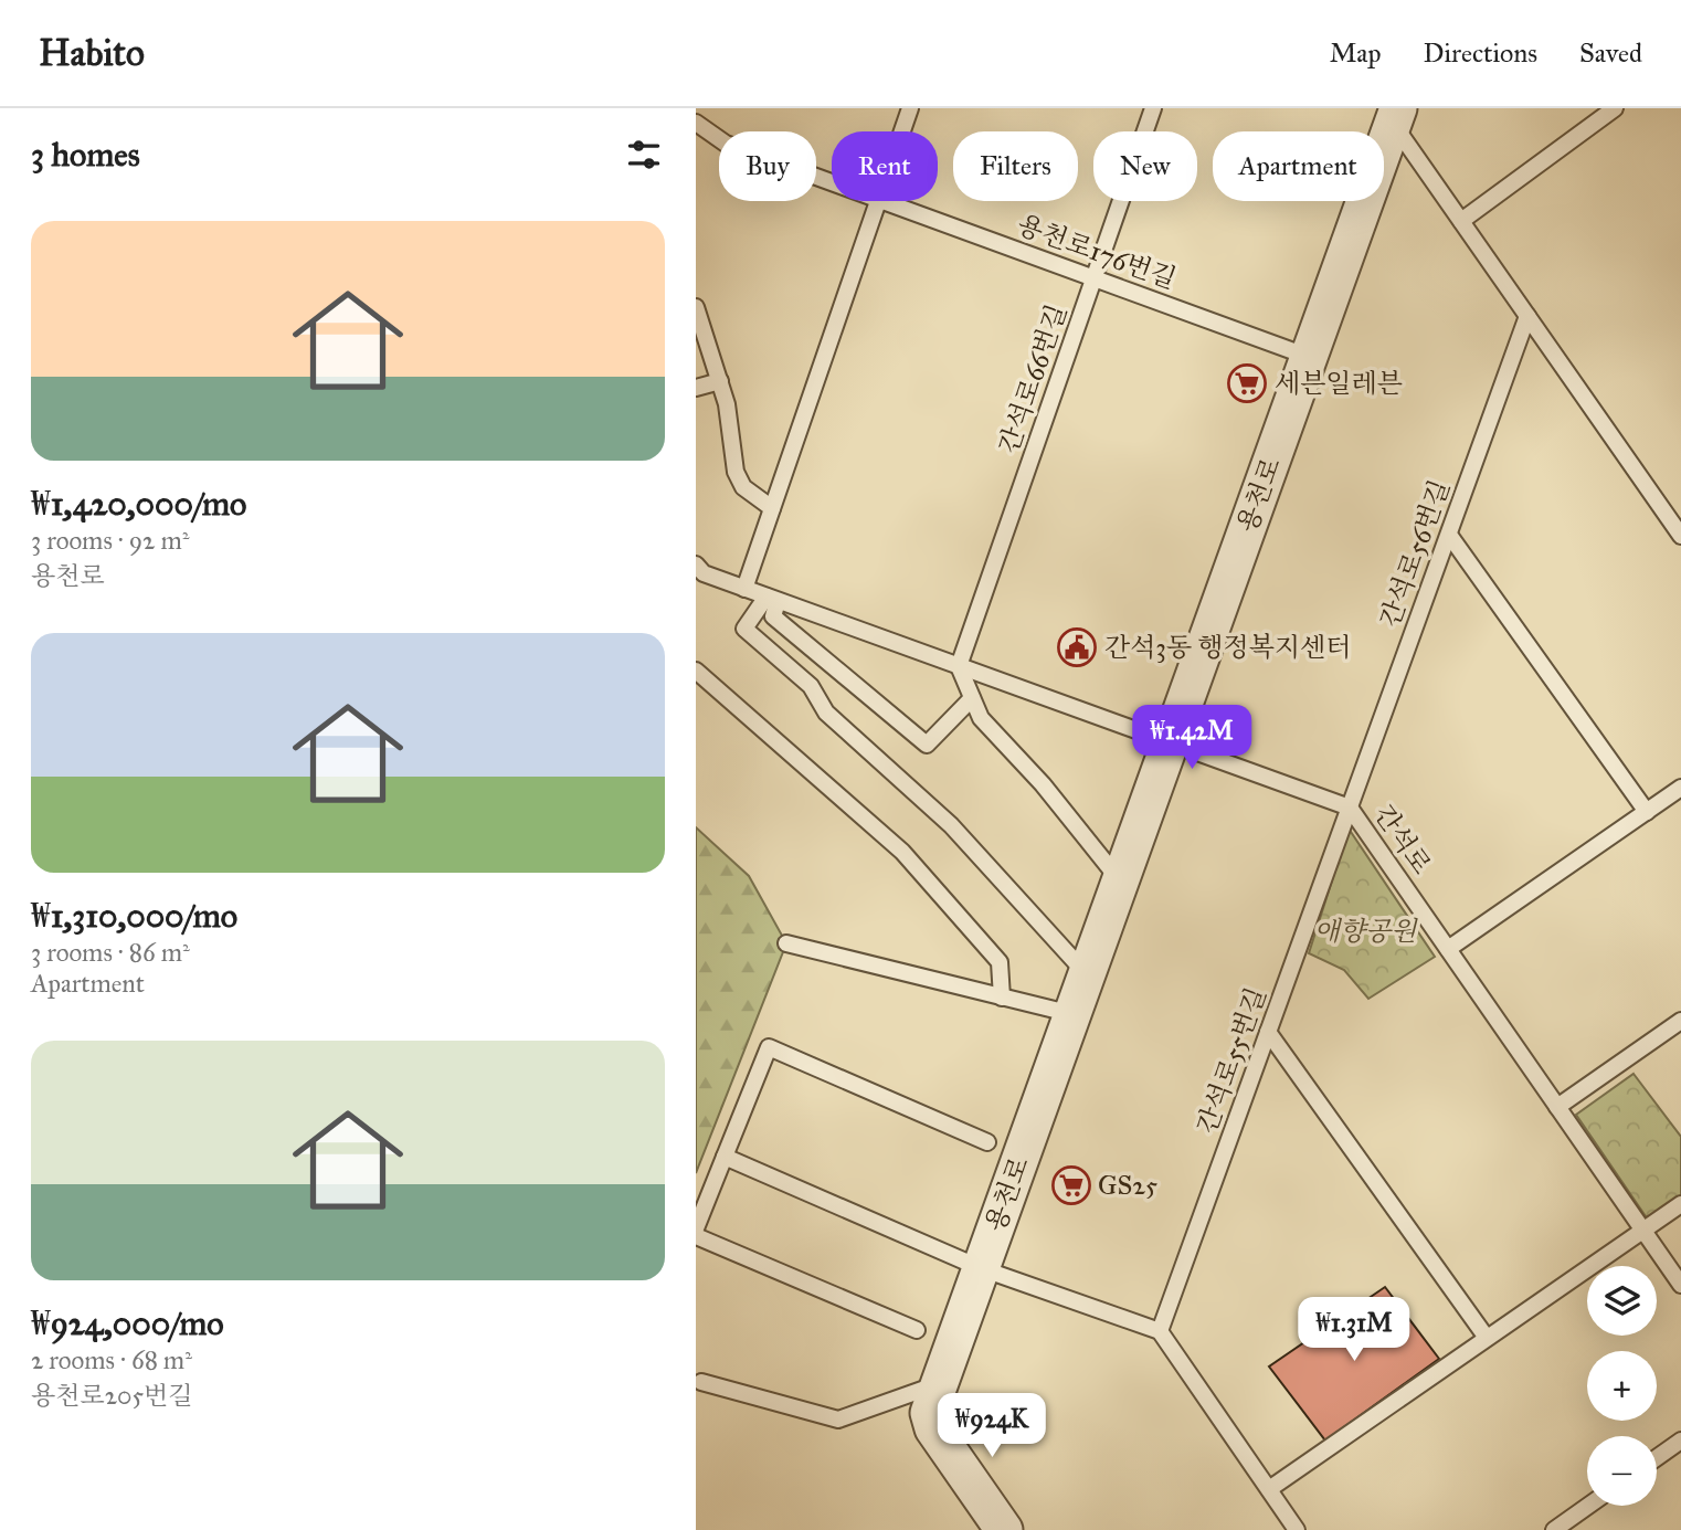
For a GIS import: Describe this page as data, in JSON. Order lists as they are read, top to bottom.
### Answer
{
  "streets": {
    "street": ["용천로"],
    "lane": [
      "용천로176번길",
      "간석로66번길",
      "간석로56번길",
      "간석로",
      "간석로55번길"
    ]
  },
  "crossings": [
    ["용천로176번길", "간석로66번길"],
    ["용천로176번길", "용천로"],
    ["간석로66번길", "간석로"],
    ["용천로", "간석로"],
    ["간석로56번길", "간석로"],
    ["간석로56번길", "간석로55번길"],
    ["간석로", "간석로55번길"]
  ],
  "parks": ["애향공원"],
  "places": {
    "supermarket": ["세븐일레븐", "GS25"],
    "public building": ["간석3동 행정복지센터"]
  },
  "page": {
    "header": "Habito",
    "nav": ["Map", "Directions", "Saved"],
    "heading": "3 homes",
    "chip": [
      "Buy",
      "Rent",
      "Filters",
      "New",
      "Apartment"
    ],
    "list": [
      {
        "name": "₩1,420,000/mo",
        "note": "3 rooms · 92 m² · 용천로"
      },
      {
        "name": "₩1,310,000/mo",
        "note": "3 rooms · 86 m² · Apartment"
      },
      {
        "name": "₩924,000/mo",
        "note": "2 rooms · 68 m² · 용천로205번길"
      }
    ],
    "price": ["₩1.42M", "₩1.31M", "₩924K"],
    "map_buttons": ["+", "−"]
  }
}
